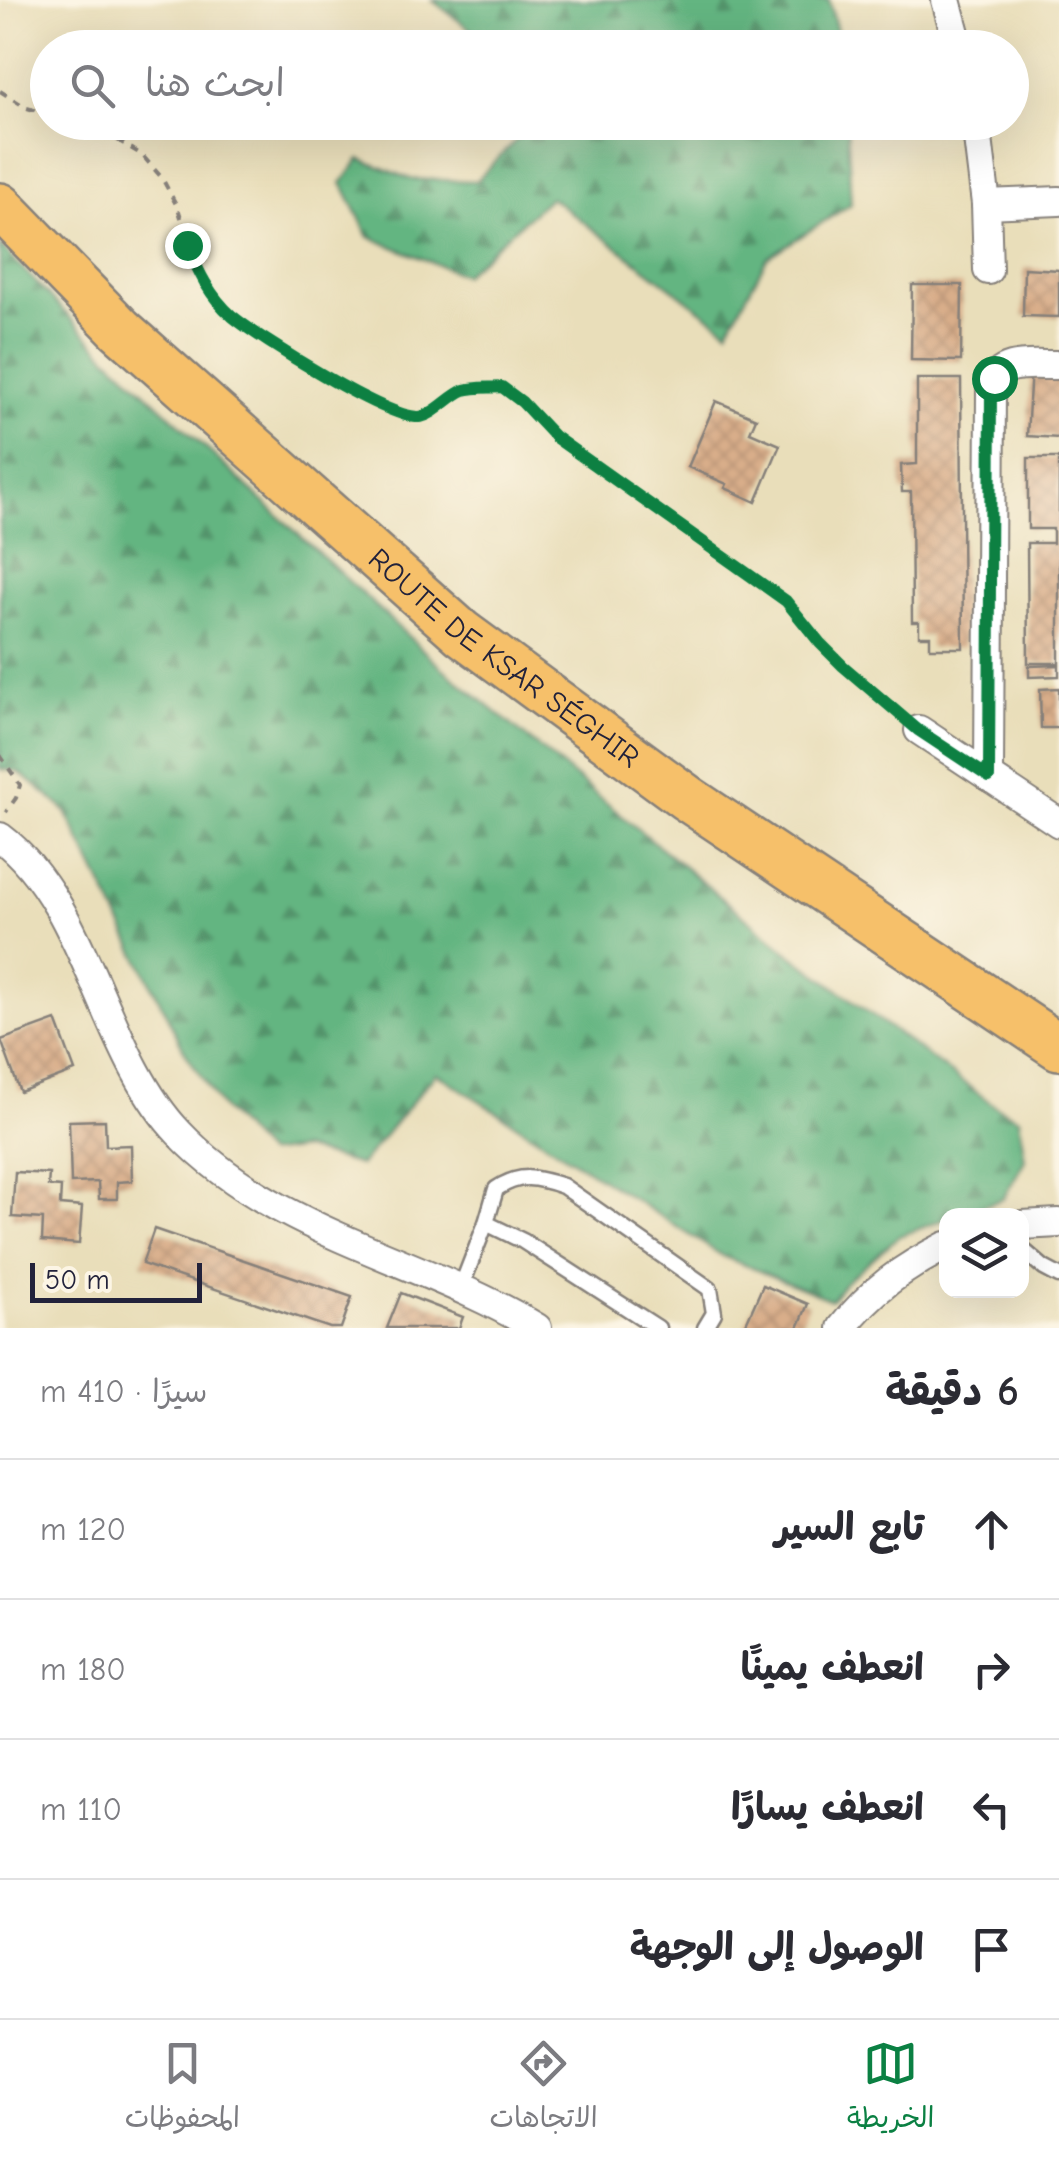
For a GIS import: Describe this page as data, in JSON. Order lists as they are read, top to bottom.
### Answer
{
  "streets": {
    "main road": ["ROUTE DE KSAR SÉGHIR"]
  },
  "scale_bar": "50 m",
  "page": {
    "search": "ابحث هنا",
    "scale": "50 m",
    "heading": ["6 دقيقة", "سيرًا · 410 m"],
    "list": [
      ["تابع السير", "120 m"],
      ["انعطف يمينًا", "180 m"],
      ["انعطف يسارًا", "110 m"],
      "الوصول إلى الوجهة"
    ],
    "nav": ["الخريطة", "الاتجاهات", "المحفوظات"]
  }
}
